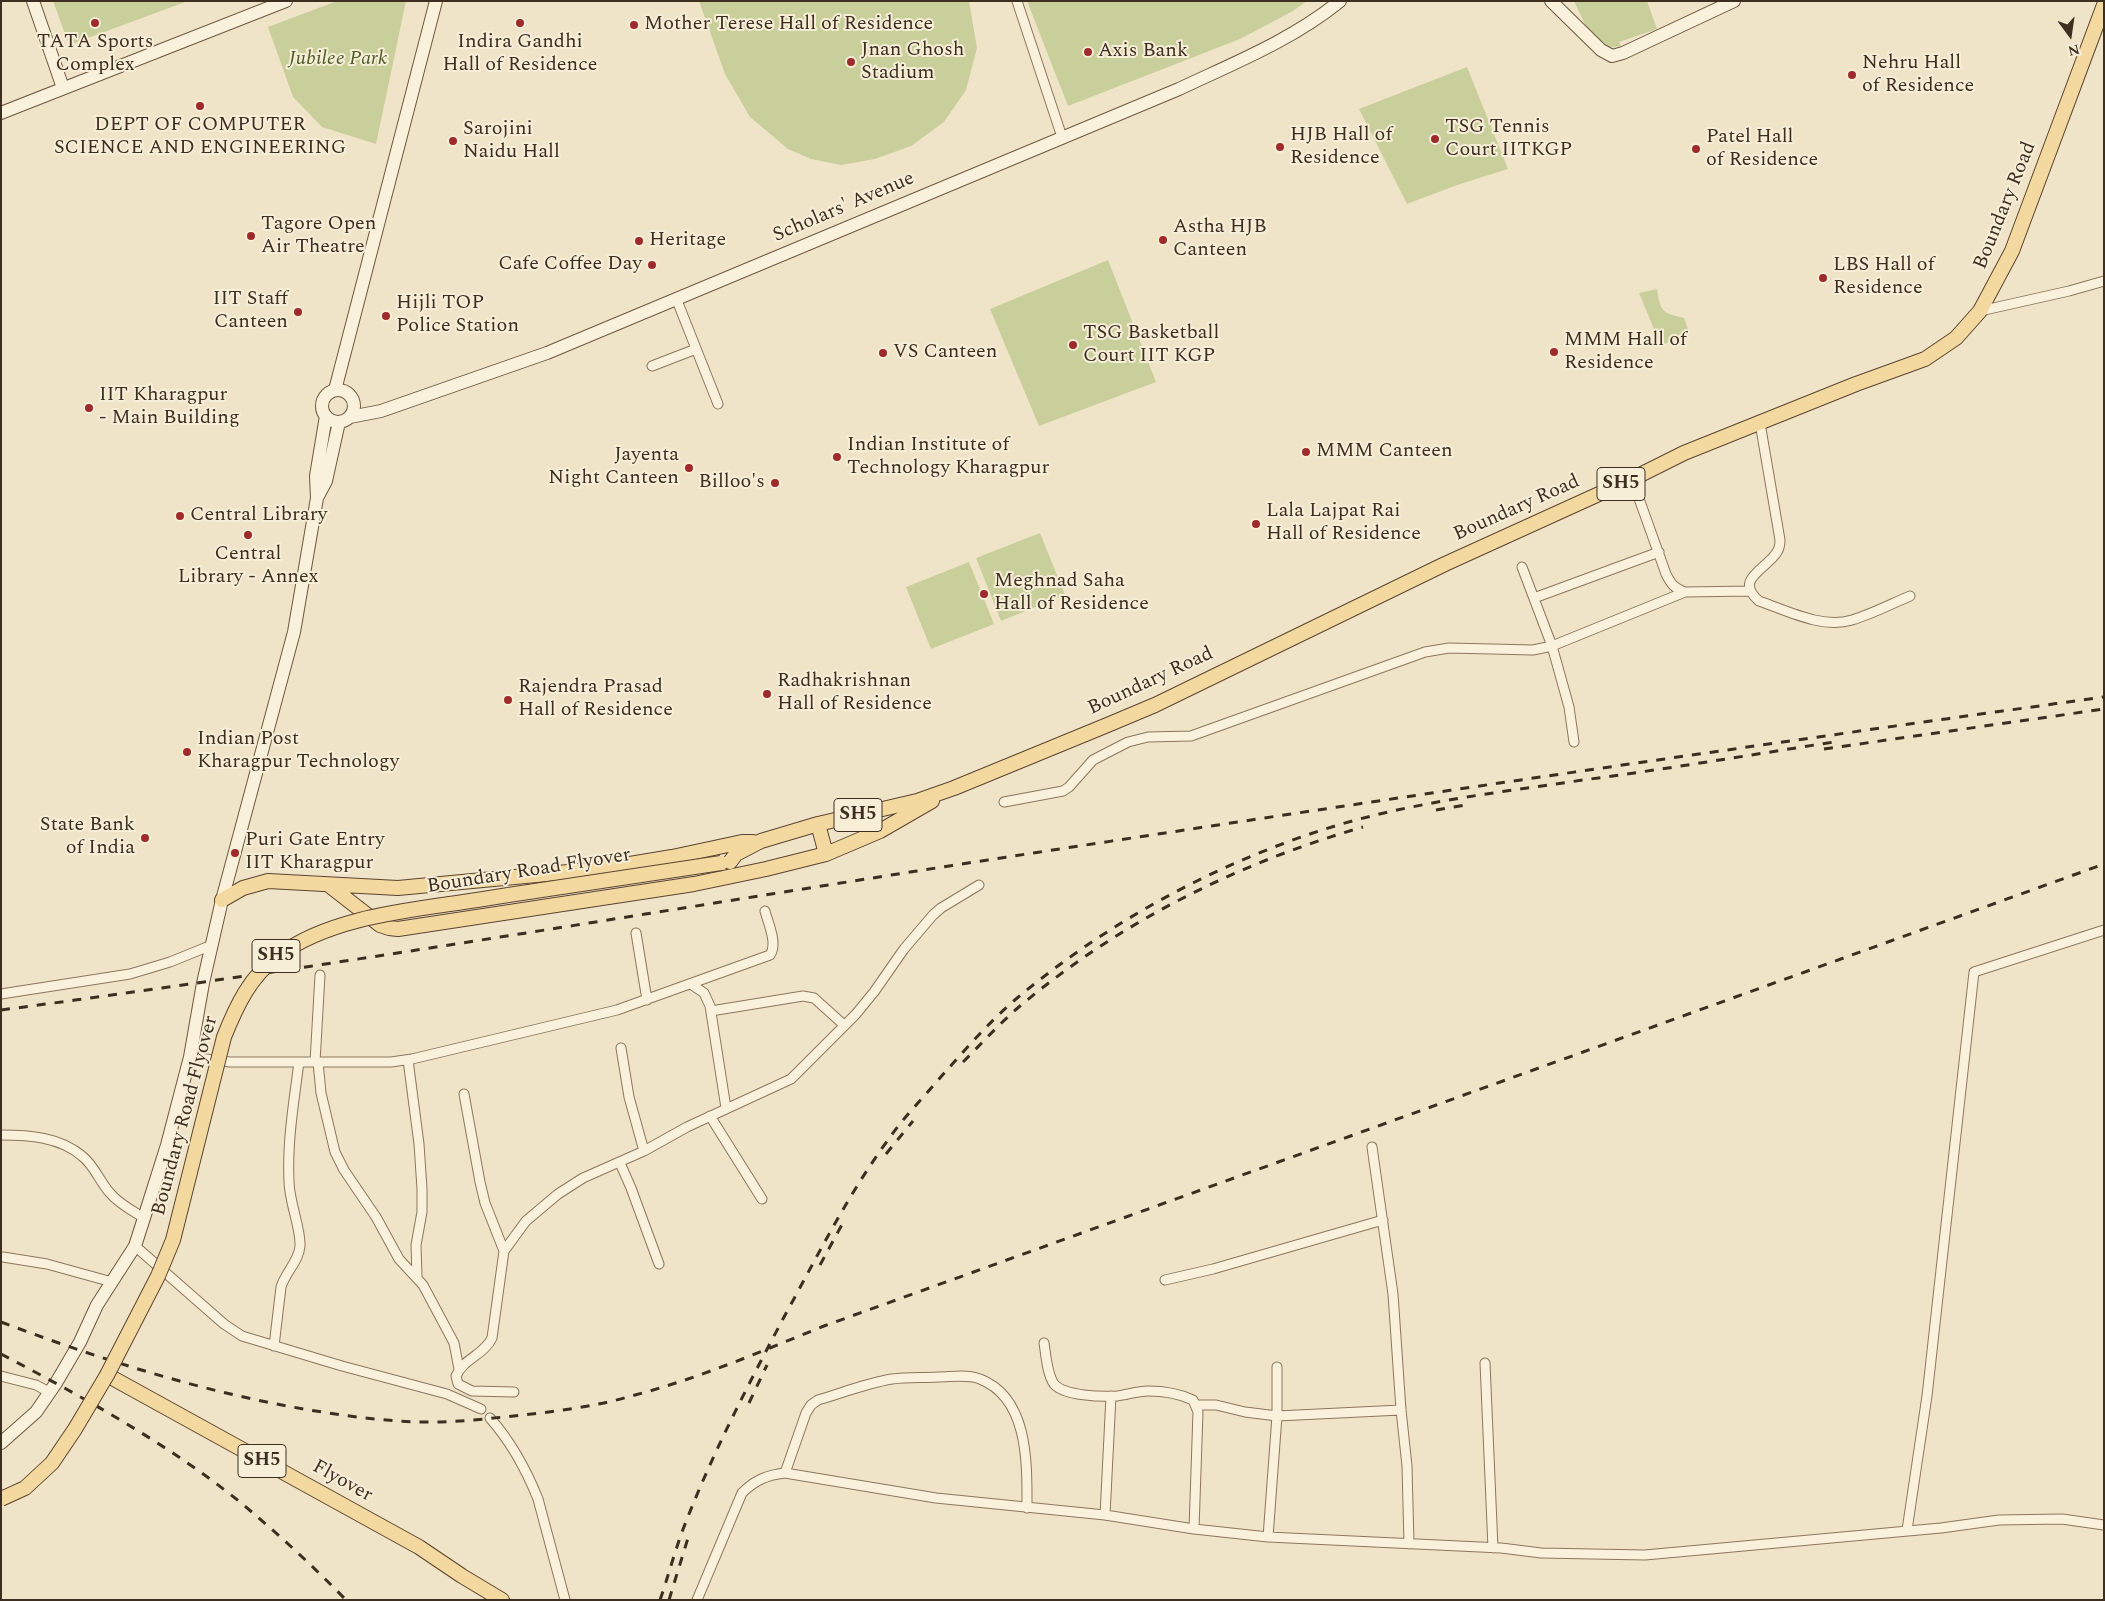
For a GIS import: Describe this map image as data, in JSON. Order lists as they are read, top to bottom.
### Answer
{
  "streets": {
    "main road": [
      "Boundary Road",
      "SH5",
      "Boundary Road Flyover",
      "Flyover"
    ],
    "street": ["Scholars' Avenue"]
  },
  "crossings": [
    ["Boundary Road", "Boundary Road Flyover"],
    ["Boundary Road Flyover", "Flyover"]
  ],
  "parks": ["Jubilee Park"],
  "places": [
    "TATA Sports Complex",
    "Indira Gandhi Hall of Residence",
    "Mother Terese Hall of Residence",
    "Axis Bank",
    "Jnan Ghosh Stadium",
    "Nehru Hall of Residence",
    "DEPT OF COMPUTER SCIENCE AND ENGINEERING",
    "TSG Tennis Court IITKGP",
    "Sarojini Naidu Hall",
    "HJB Hall of Residence",
    "Patel Hall of Residence",
    "Tagore Open Air Theatre",
    "Astha HJB Canteen",
    "Heritage",
    "Cafe Coffee Day",
    "LBS Hall of Residence",
    "IIT Staff Canteen",
    "Hijli TOP Police Station",
    "TSG Basketball Court IIT KGP",
    "MMM Hall of Residence",
    "VS Canteen",
    "IIT Kharagpur - Main Building",
    "MMM Canteen",
    "Indian Institute of Technology Kharagpur",
    "Jayenta Night Canteen",
    "Billoo's",
    "Central Library",
    "Lala Lajpat Rai Hall of Residence",
    "Central Library - Annex",
    "Meghnad Saha Hall of Residence",
    "Radhakrishnan Hall of Residence",
    "Rajendra Prasad Hall of Residence",
    "Indian Post Kharagpur Technology",
    "State Bank of India",
    "Puri Gate Entry IIT Kharagpur"
  ],
  "north": "bottom"
}
